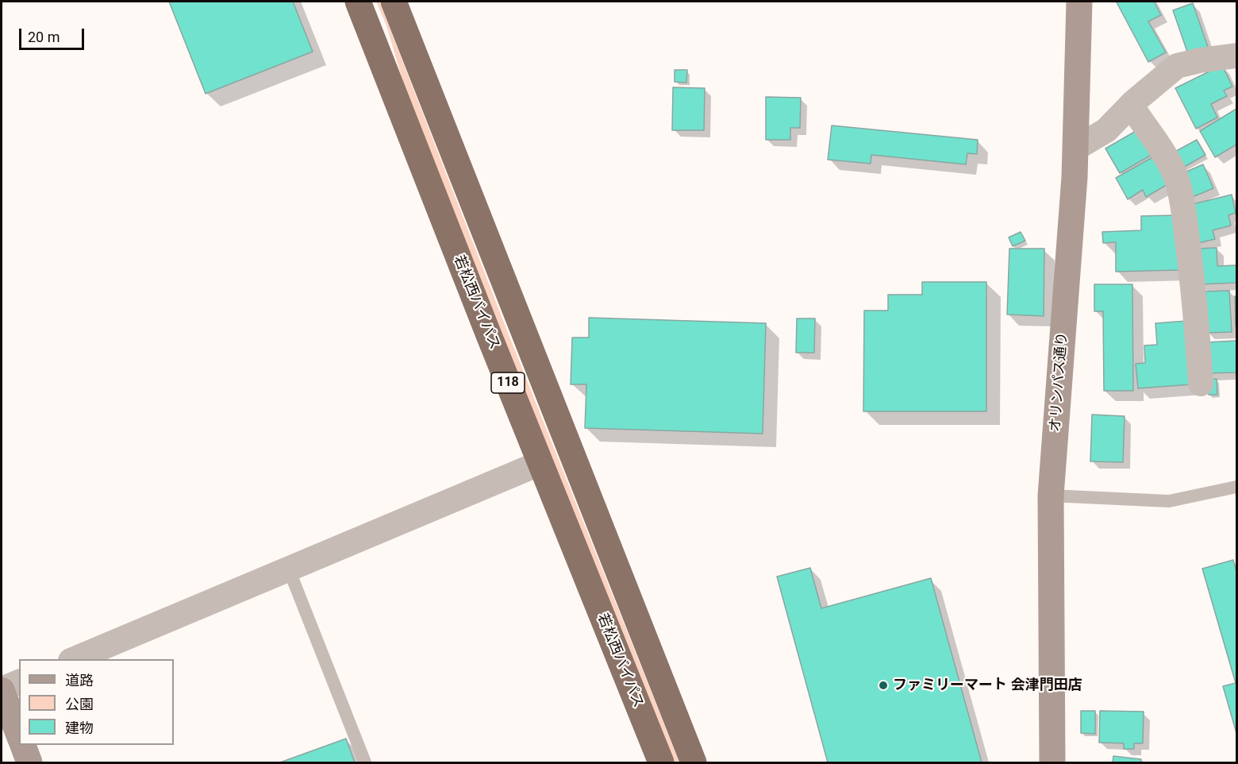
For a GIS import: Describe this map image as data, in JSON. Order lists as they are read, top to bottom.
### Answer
{
  "streets": {
    "highway": ["若松西バイパス", "118"],
    "street": ["オリンパス通り"]
  },
  "places": ["ファミリーマート 会津門田店"],
  "legend": ["道路", "公園", "建物"],
  "scale_bar": "20 m"
}
